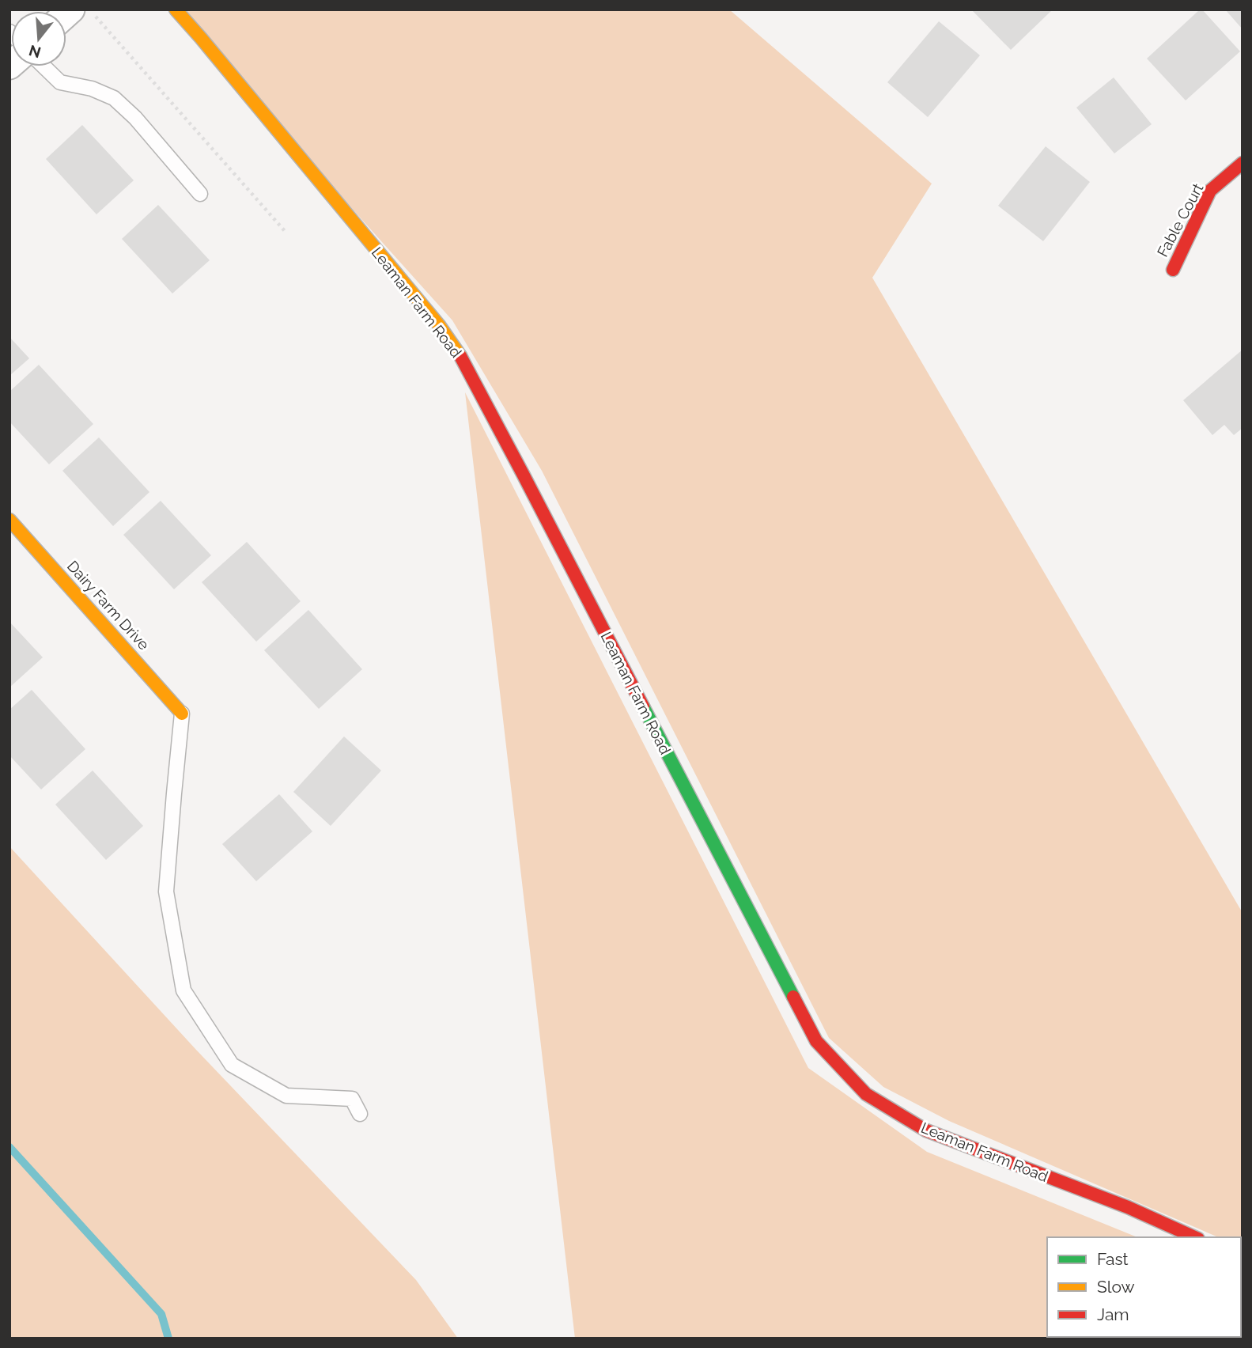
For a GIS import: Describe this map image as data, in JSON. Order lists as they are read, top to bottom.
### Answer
{
  "streets": {
    "street": ["Fable Court", "Leaman Farm Road", "Dairy Farm Drive"]
  },
  "legend": ["Fast", "Slow", "Jam"],
  "north": "bottom"
}
